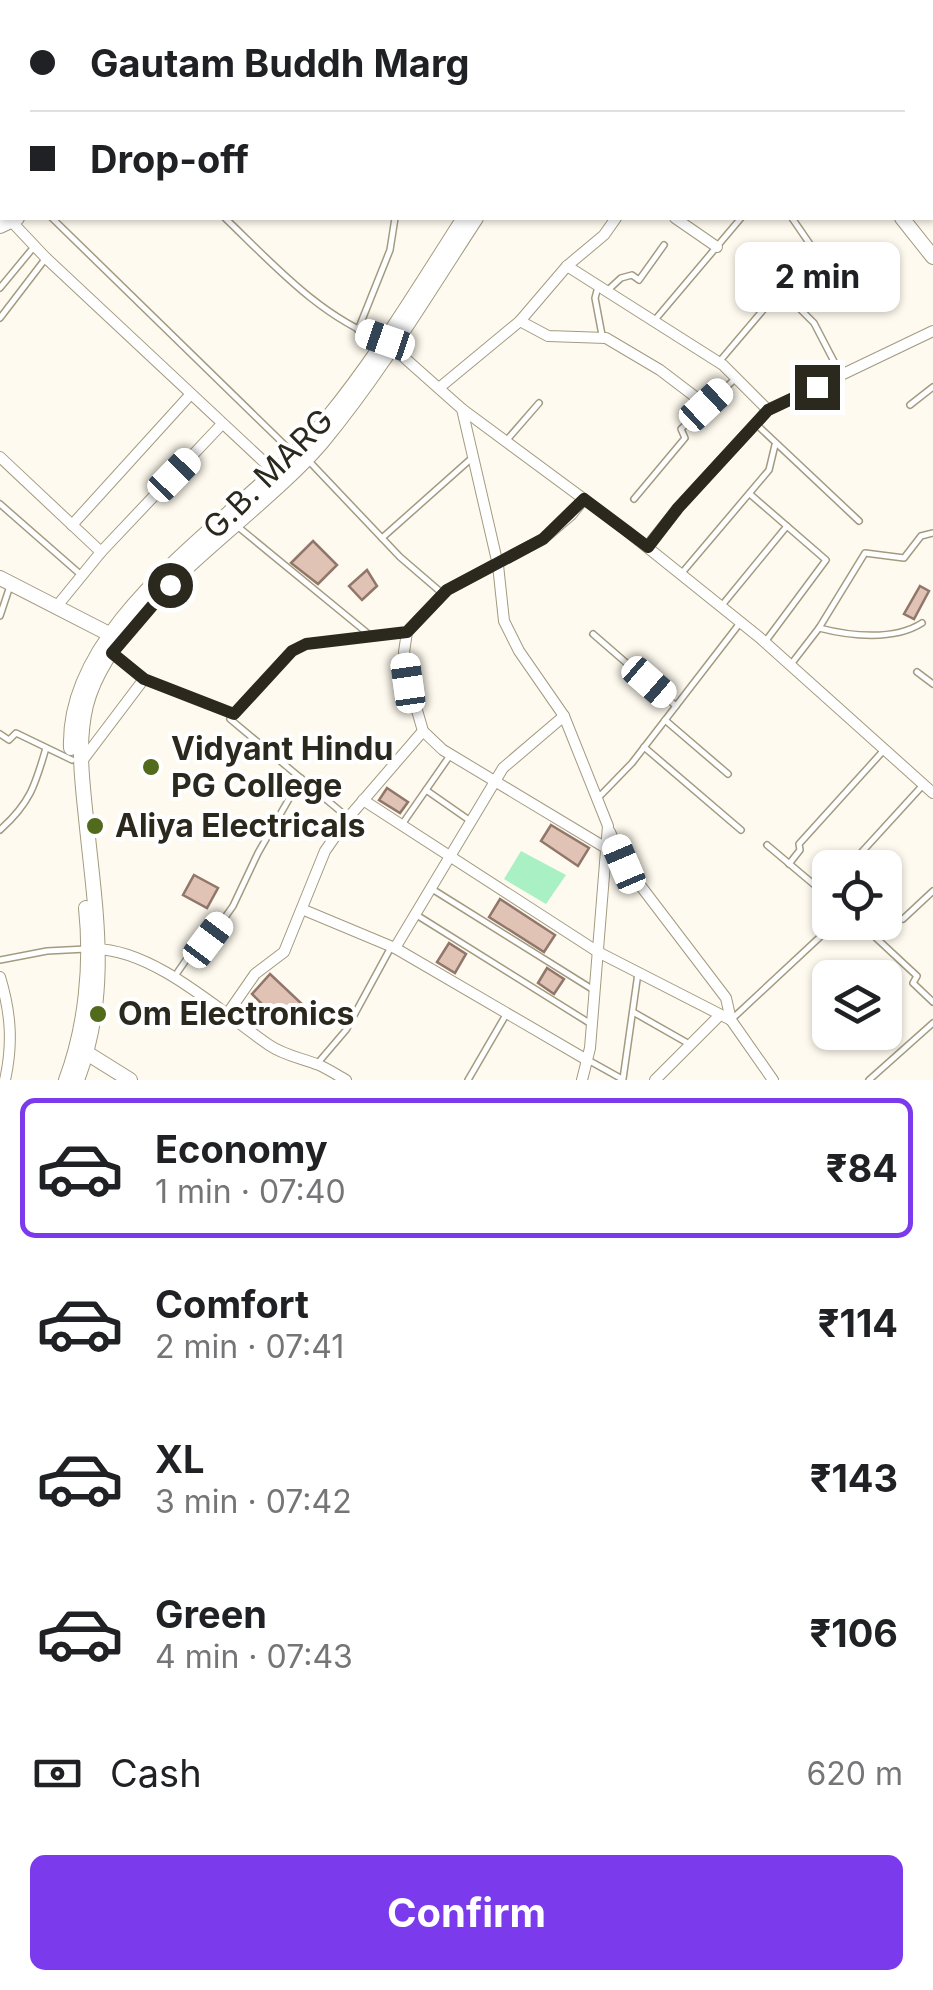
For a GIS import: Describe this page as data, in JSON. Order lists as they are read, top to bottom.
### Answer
{
  "streets": {
    "street": ["G.B. MARG"]
  },
  "places": ["Vidyant Hindu PG College", "Aliya Electricals", "Om Electronics"],
  "page": {
    "banner": ["Gautam Buddh Marg", "Drop-off"],
    "bubble": "2 min",
    "list": [
      {
        "name": "Economy",
        "note": "1 min · 07:40",
        "value": "₹84"
      },
      {
        "name": "Comfort",
        "note": "2 min · 07:41",
        "value": "₹114"
      },
      {
        "name": "XL",
        "note": "3 min · 07:42",
        "value": "₹143"
      },
      {
        "name": "Green",
        "note": "4 min · 07:43",
        "value": "₹106"
      }
    ],
    "pay": ["Cash", "620 m"],
    "buttons": "Confirm"
  }
}
